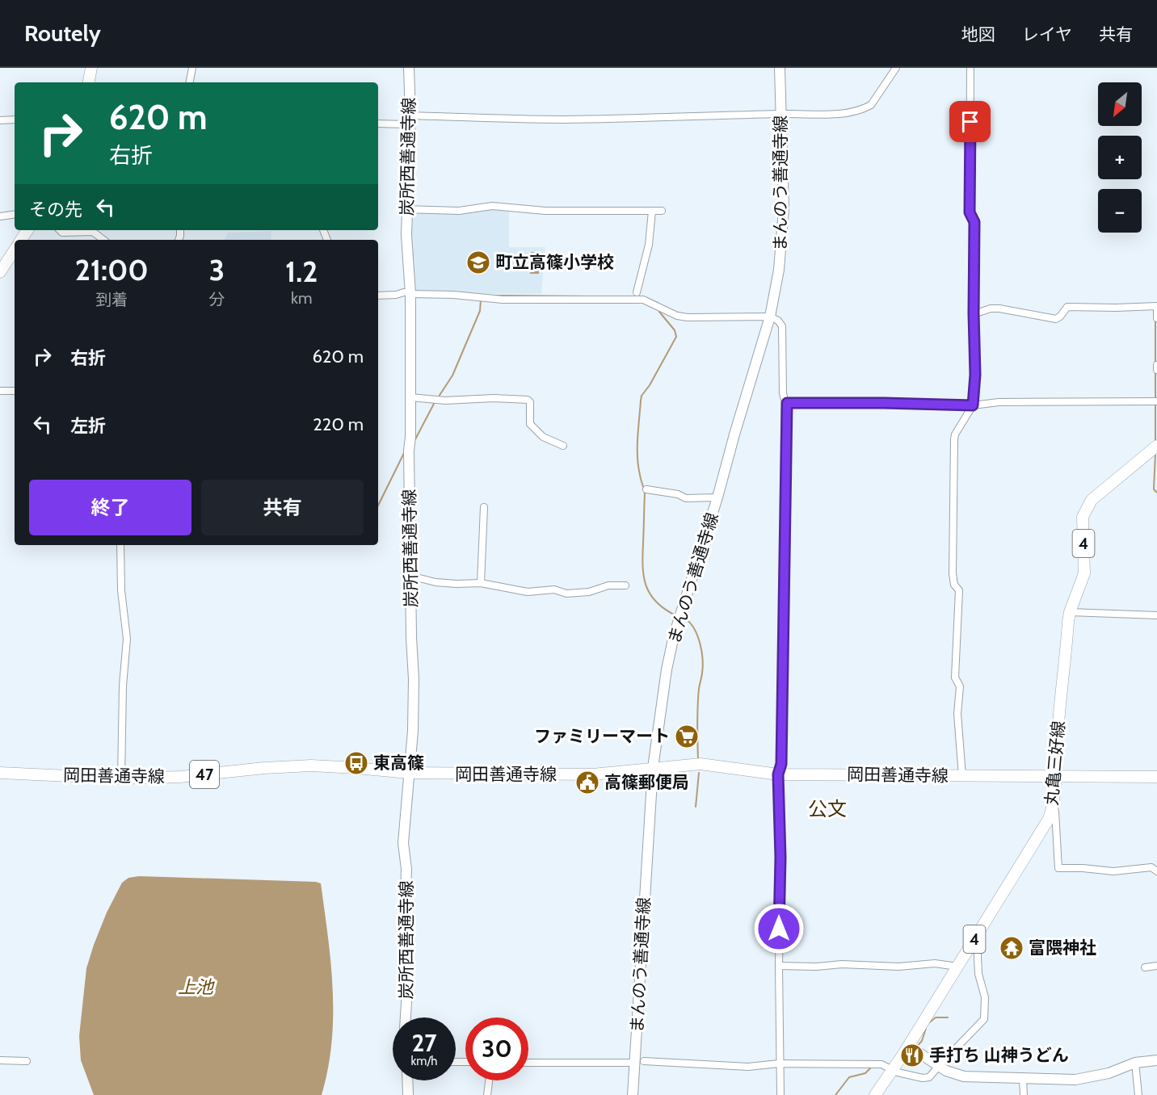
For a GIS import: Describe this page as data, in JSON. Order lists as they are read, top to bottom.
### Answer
{
  "streets": {
    "main road": [
      "炭所西善通寺線",
      "まんのう善通寺線",
      "4",
      "丸亀三好線",
      "47",
      "岡田善通寺線"
    ]
  },
  "crossings": [
    ["炭所西善通寺線", "岡田善通寺線"],
    ["まんのう善通寺線", "岡田善通寺線"],
    ["丸亀三好線", "岡田善通寺線"]
  ],
  "districts": ["公文"],
  "water": ["上池"],
  "places": {
    "school or university": ["町立高篠小学校"],
    "supermarket": ["ファミリーマート"],
    "bus stop": ["東高篠"],
    "public building": ["高篠郵便局"],
    "temple": ["富隈神社"],
    "restaurant": ["手打ち 山神うどん"]
  },
  "north": "bottom left",
  "page": {
    "header": "Routely",
    "nav": ["地図", "レイヤ", "共有"],
    "map_buttons": ["+", "−"],
    "turn": ["620 m", "右折"],
    "then": "その先",
    "eta": [
      "21:00",
      "到着",
      "3",
      "分",
      "1.2",
      "km"
    ],
    "list": [
      {
        "name": "右折",
        "value": "620 m"
      },
      {
        "name": "左折",
        "value": "220 m"
      }
    ],
    "buttons": ["終了", "共有"],
    "speed": "27 km/h",
    "limit": "30"
  }
}
